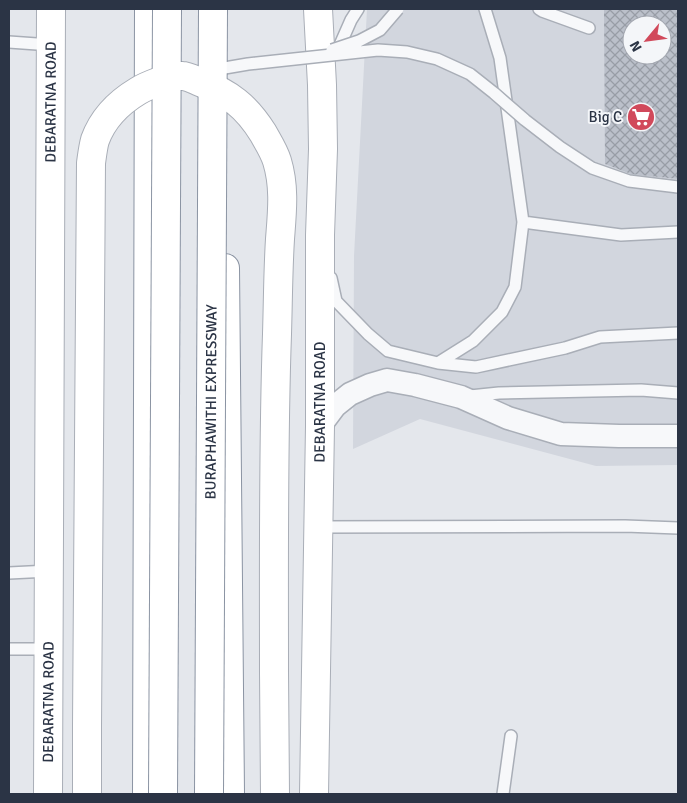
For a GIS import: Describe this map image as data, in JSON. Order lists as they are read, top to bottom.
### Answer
{
  "streets": {
    "main road": ["DEBARATNA ROAD", "BURAPHAWITHI EXPRESSWAY"]
  },
  "places": {
    "supermarket": ["Big C"]
  },
  "north": "bottom left"
}
